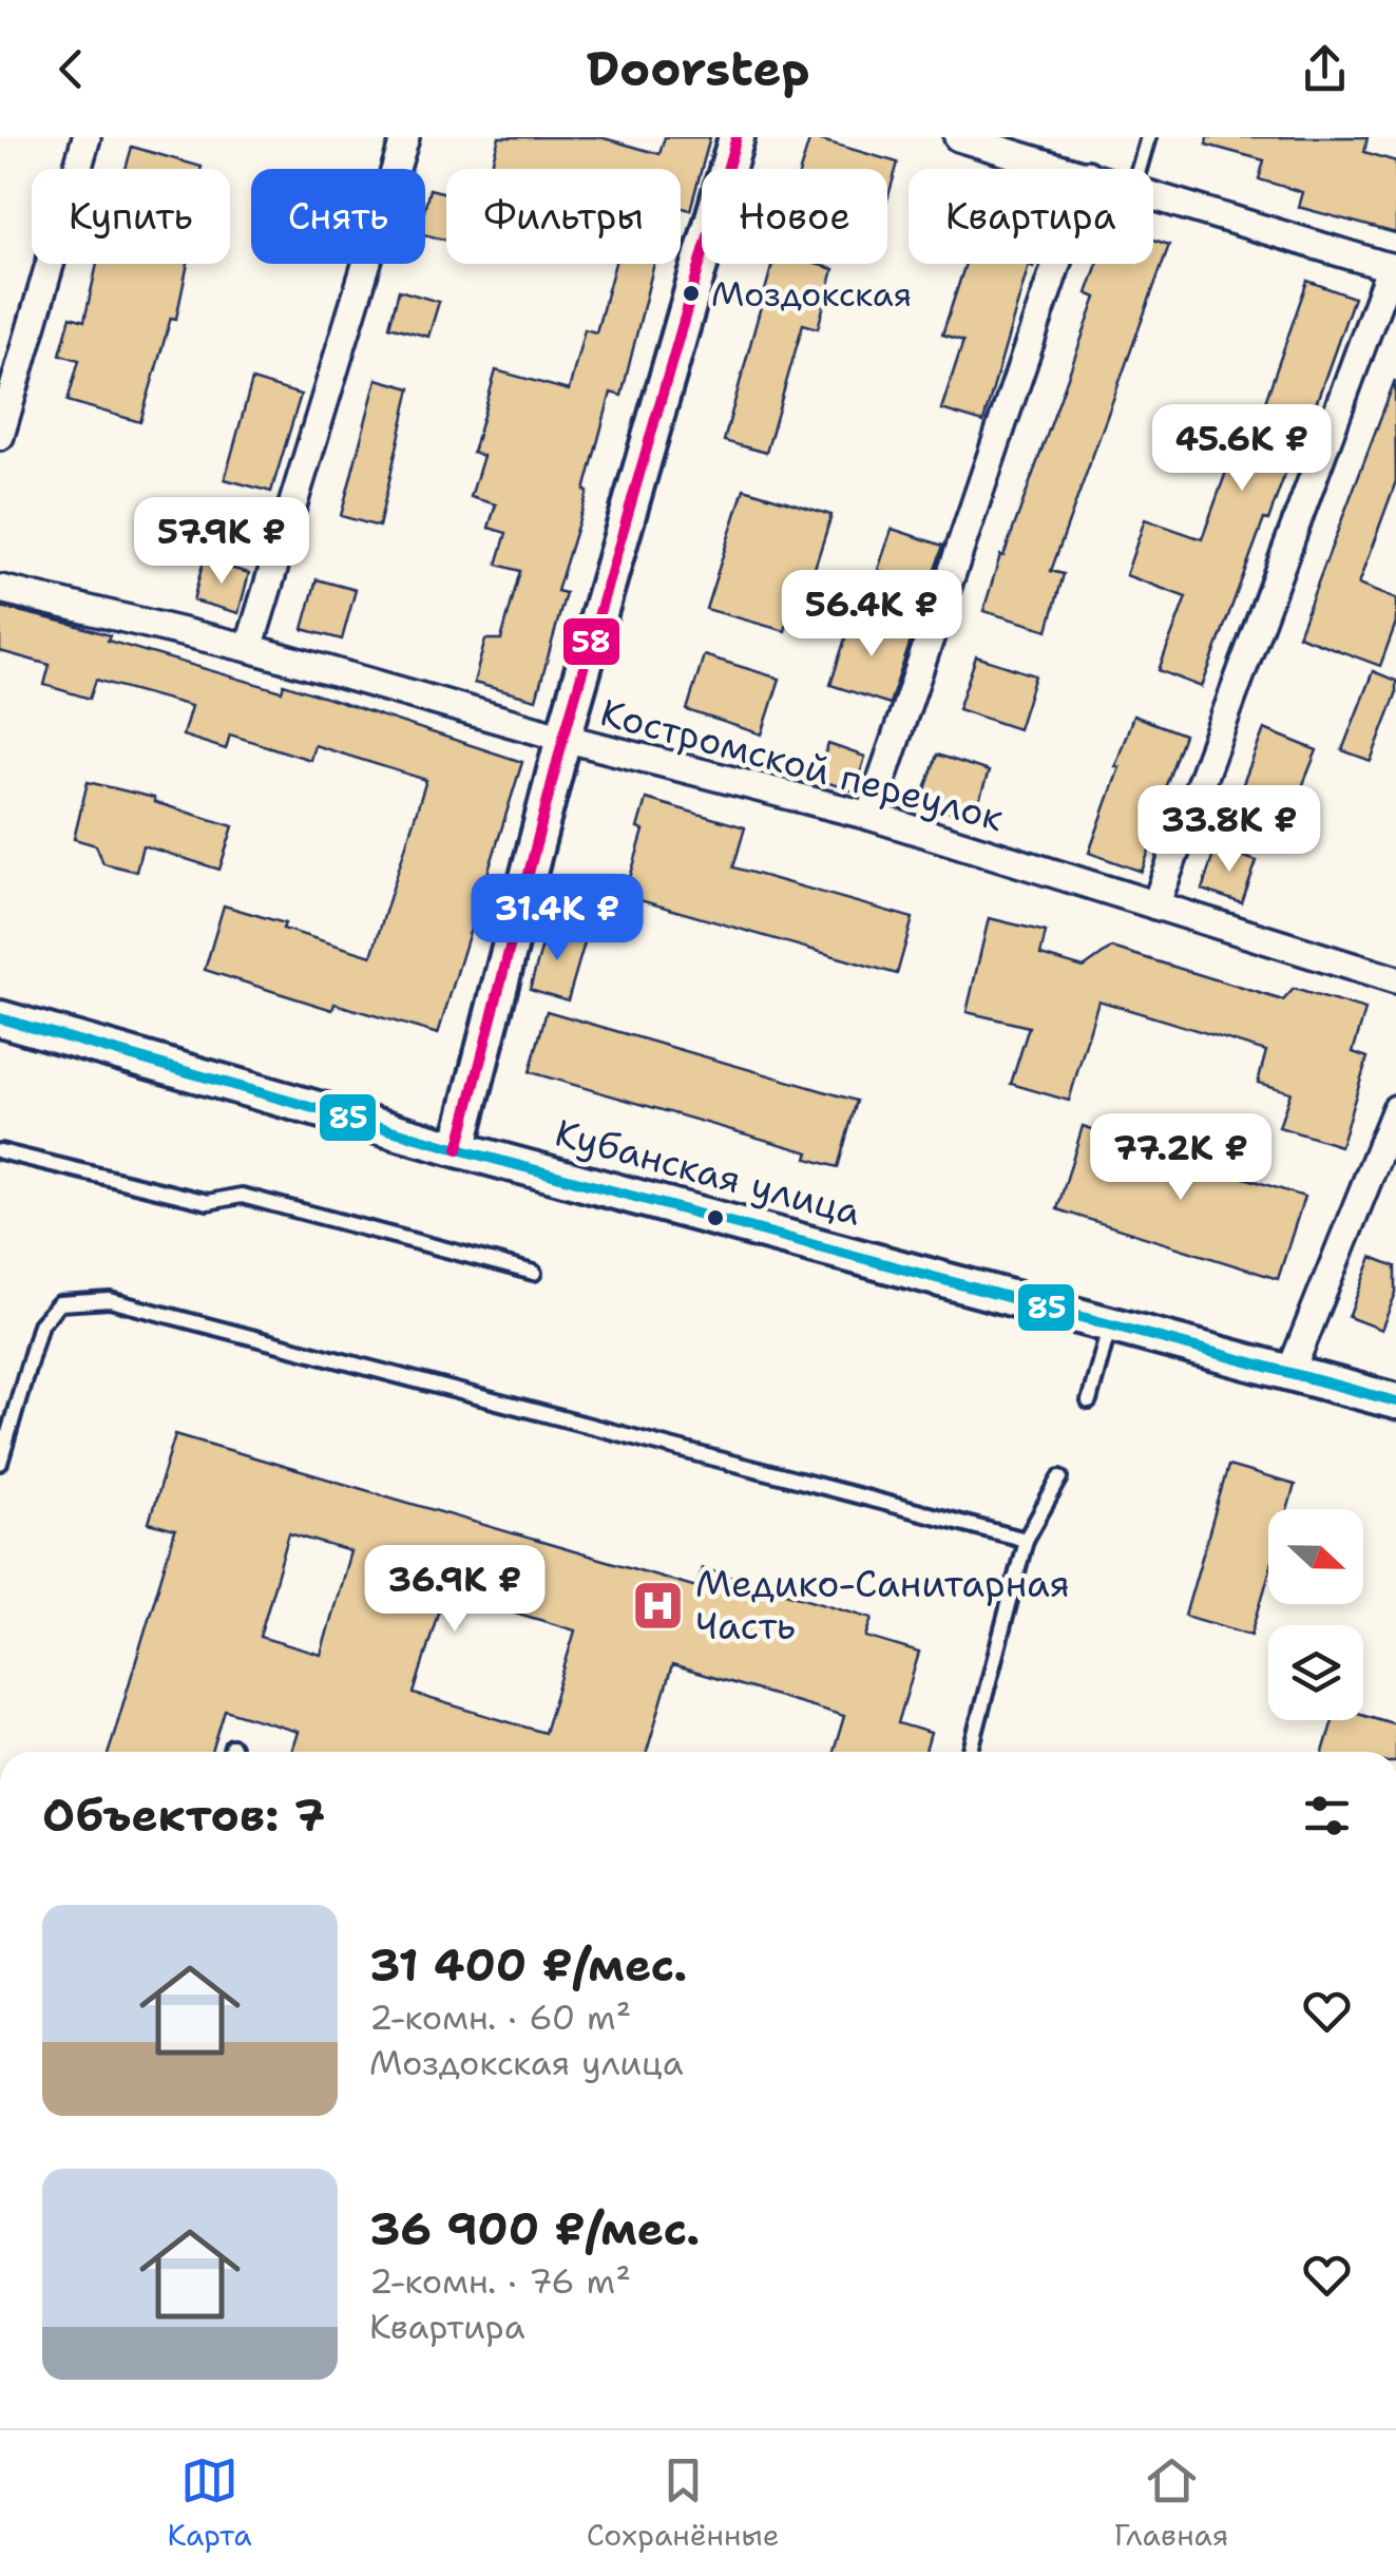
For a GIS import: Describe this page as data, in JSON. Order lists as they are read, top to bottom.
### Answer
{
  "streets": {
    "main road": ["Кубанская улица"],
    "street": ["Костромской переулок"]
  },
  "places": {
    "other": ["Моздокская"],
    "hospital": ["Медико-Санитарная Часть"]
  },
  "lines": ["transit line 58", "transit line 85"],
  "north": "right",
  "page": {
    "header": "Doorstep",
    "chip": [
      "Купить",
      "Снять",
      "Фильтры",
      "Новое",
      "Квартира"
    ],
    "price": [
      "45.6K ₽",
      "57.9K ₽",
      "56.4K ₽",
      "33.8K ₽",
      "31.4K ₽",
      "77.2K ₽",
      "36.9K ₽"
    ],
    "heading": "Объектов: 7",
    "list": [
      {
        "name": "31 400 ₽/мес.",
        "note": "2-комн. · 60 m² · Моздокская улица"
      },
      {
        "name": "36 900 ₽/мес.",
        "note": "2-комн. · 76 m² · Квартира"
      }
    ],
    "tabs": ["Карта", "Сохранённые", "Главная"]
  }
}
